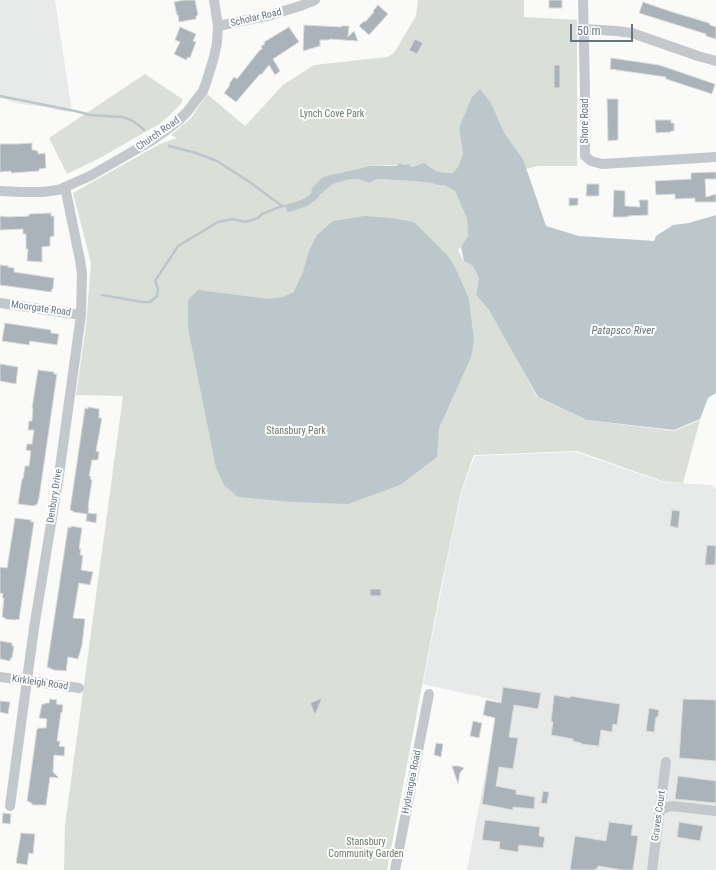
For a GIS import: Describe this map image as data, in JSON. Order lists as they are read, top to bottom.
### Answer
{
  "streets": {
    "street": [
      "Scholar Road",
      "Shore Road",
      "Church Road",
      "Moorgate Road",
      "Denbury Drive",
      "Kirkleigh Road",
      "Hydrangea Road",
      "Graves Court"
    ]
  },
  "crossings": [
    ["Scholar Road", "Church Road"],
    ["Church Road", "Denbury Drive"],
    ["Moorgate Road", "Denbury Drive"],
    ["Denbury Drive", "Kirkleigh Road"]
  ],
  "water": ["Patapsco River"],
  "parks": ["Lynch Cove Park", "Stansbury Park", "Stansbury Community Garden"],
  "scale_bar": "50 m"
}
